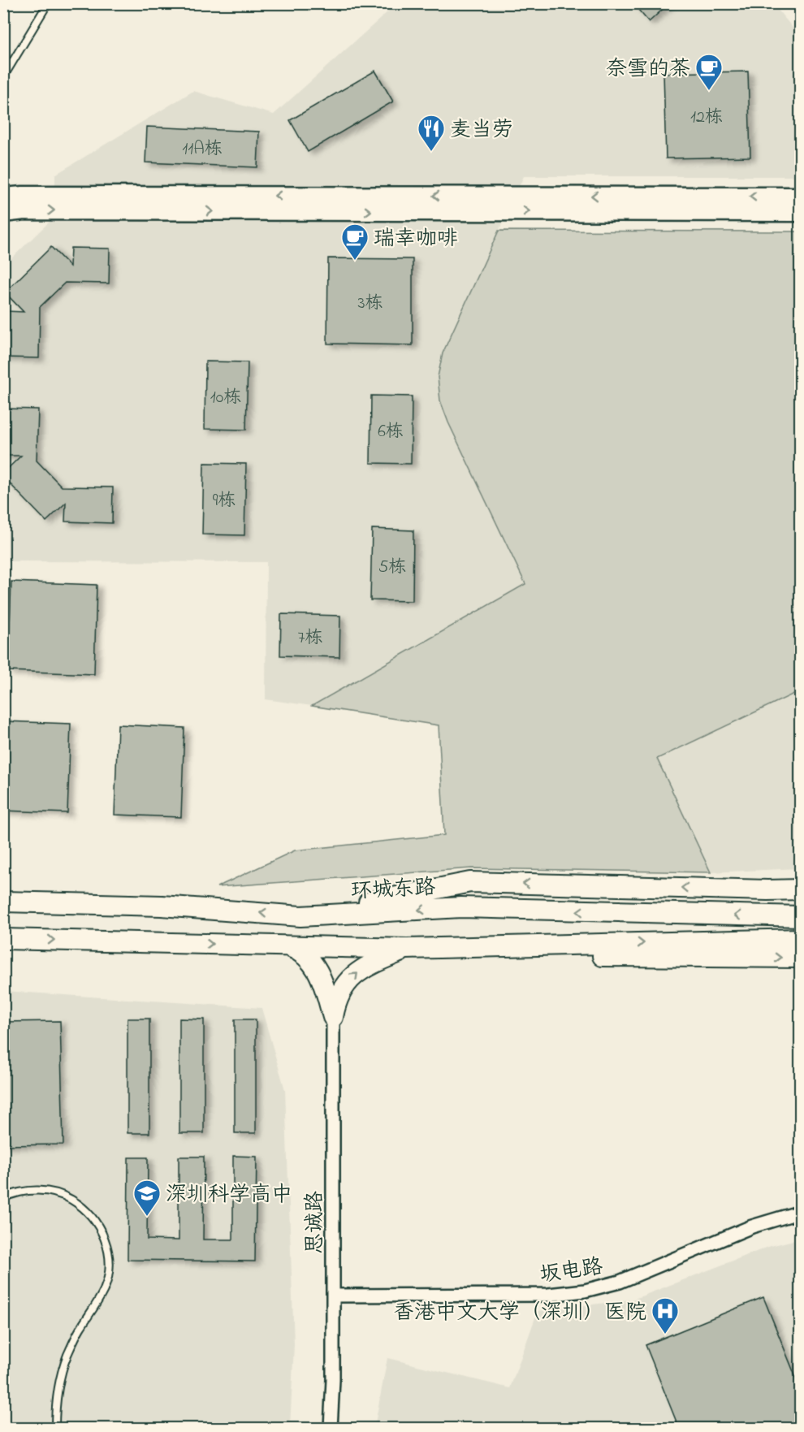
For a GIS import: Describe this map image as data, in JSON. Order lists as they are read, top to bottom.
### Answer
{
  "streets": {
    "main road": ["环城东路"],
    "street": ["思诚路", "坂电路"]
  },
  "crossings": [
    ["思诚路", "坂电路"]
  ],
  "places": {
    "cafe": ["奈雪的茶", "瑞幸咖啡"],
    "restaurant": ["麦当劳"],
    "school or university": ["深圳科学高中"],
    "hospital": ["香港中文大学（深圳）医院"]
  },
  "house_numbers": [
    "12栋",
    "11A栋",
    "3栋",
    "10栋",
    "6栋",
    "9栋",
    "5栋",
    "7栋"
  ]
}
